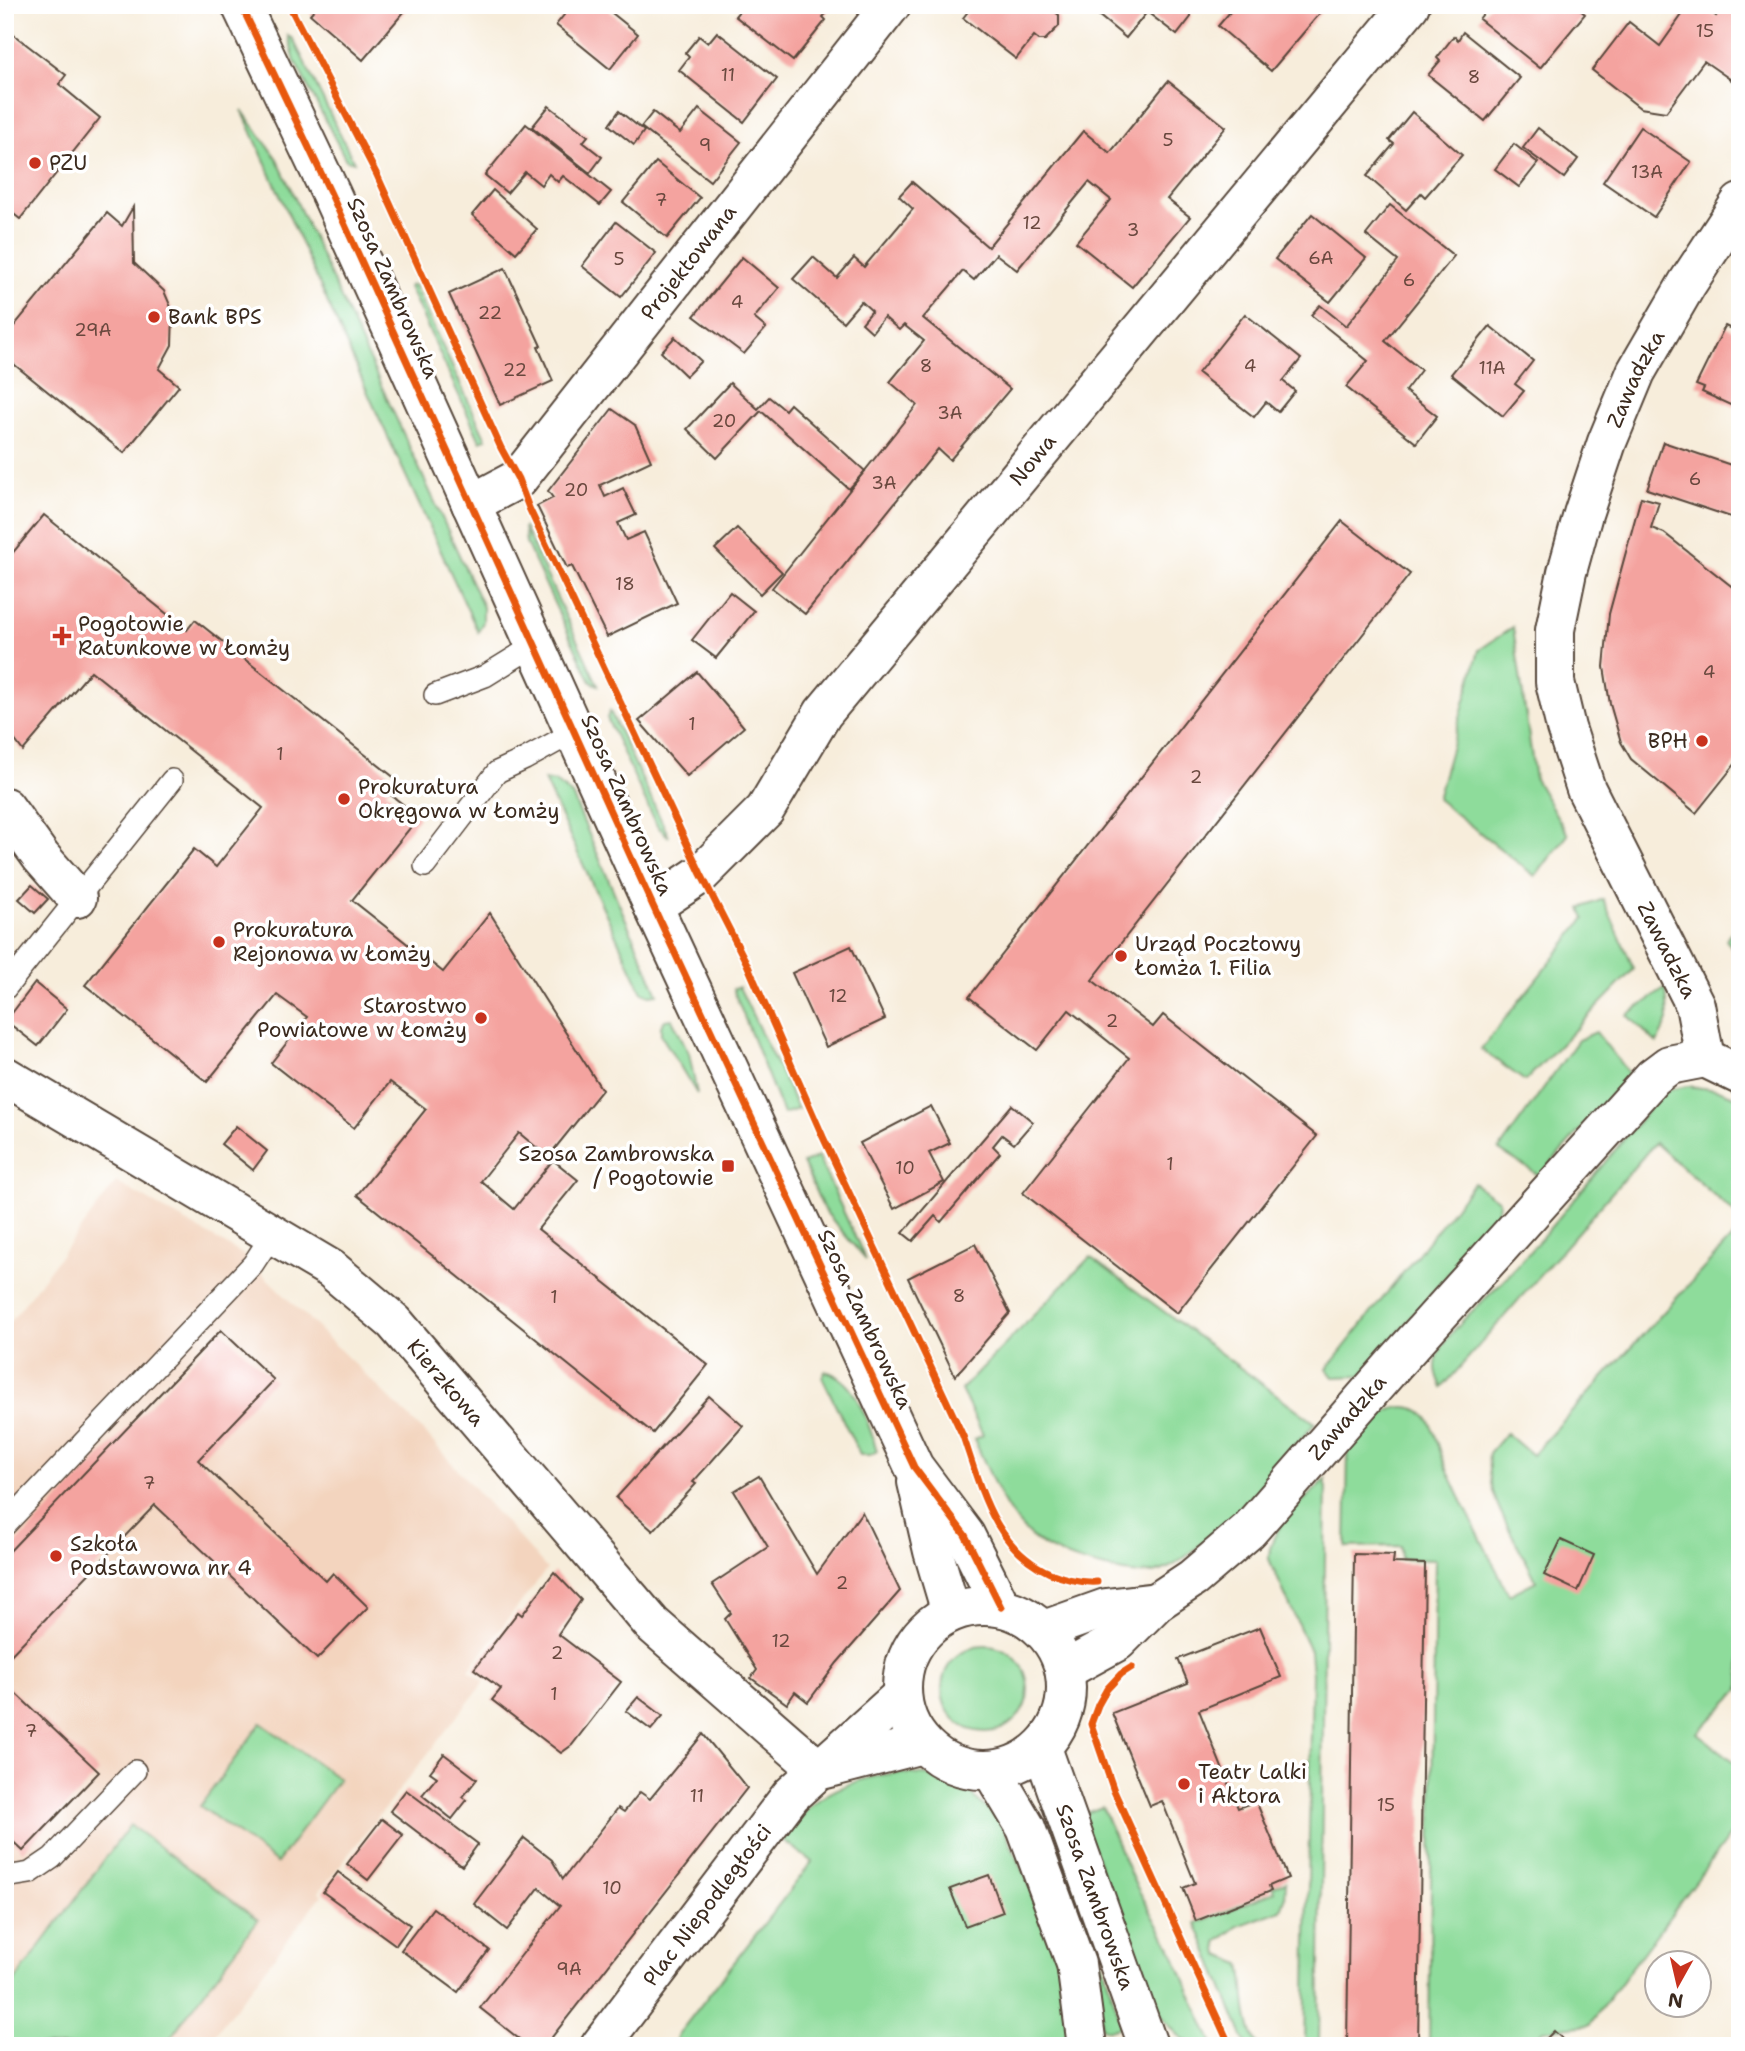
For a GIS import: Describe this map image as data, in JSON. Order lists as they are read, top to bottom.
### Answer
{
  "streets": {
    "street": [
      "Projektowana",
      "Szosa Zambrowska",
      "Zawadzka",
      "Nowa",
      "Kierzkowa",
      "Plac Niepodległości"
    ]
  },
  "crossings": [
    ["Projektowana", "Szosa Zambrowska"],
    ["Szosa Zambrowska", "Zawadzka"],
    ["Szosa Zambrowska", "Nowa"],
    ["Szosa Zambrowska", "Plac Niepodległości"],
    ["Zawadzka", "Plac Niepodległości"],
    ["Kierzkowa", "Plac Niepodległości"]
  ],
  "places": {
    "other": [
      "PZU",
      "Bank BPS",
      "BPH",
      "Prokuratura Okręgowa w Łomży",
      "Prokuratura Rejonowa w Łomży",
      "Urząd Pocztowy Łomża 1. Filia",
      "Starostwo Powiatowe w Łomży",
      "Szkoła Podstawowa nr 4",
      "Teatr Lalki i Aktora"
    ],
    "health": ["Pogotowie Ratunkowe w Łomży"],
    "transit": ["Szosa Zambrowska / Pogotowie"]
  },
  "house_numbers": [
    "15",
    "11",
    "8",
    "5",
    "9",
    "13A",
    "7",
    "12",
    "3",
    "6A",
    "5",
    "6",
    "4",
    "22",
    "29A",
    "8",
    "4",
    "11A",
    "22",
    "3A",
    "20",
    "6",
    "3A",
    "20",
    "18",
    "4",
    "1",
    "1",
    "2",
    "12",
    "2",
    "1",
    "10",
    "8",
    "1",
    "7",
    "2",
    "12",
    "2",
    "1",
    "7",
    "11",
    "15",
    "10",
    "9A"
  ],
  "north": "bottom"
}
